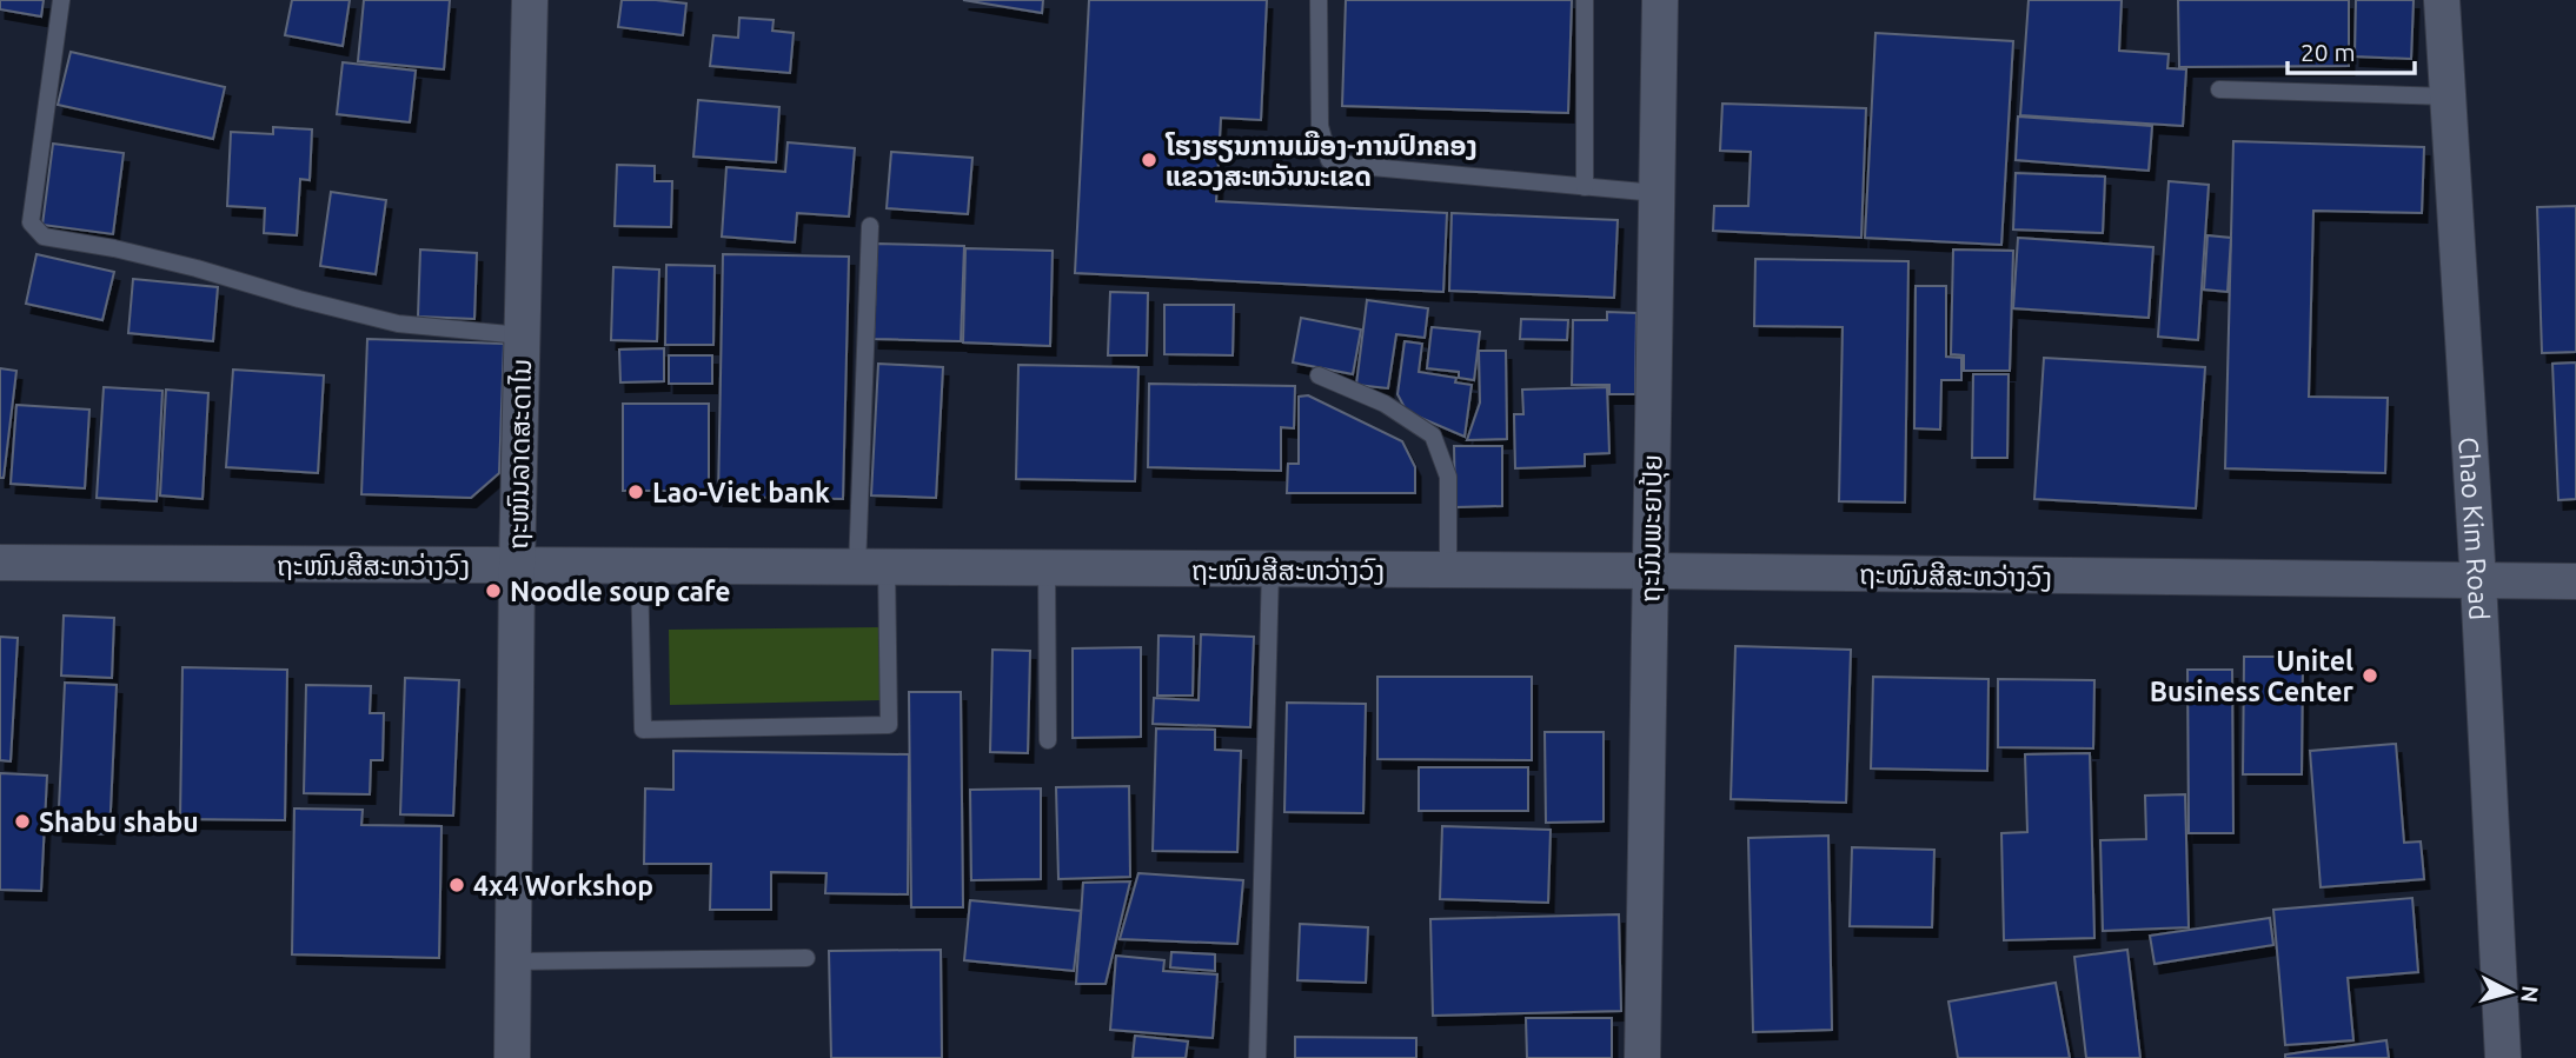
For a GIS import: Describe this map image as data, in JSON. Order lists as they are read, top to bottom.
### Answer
{
  "streets": {
    "street": [
      "ຖະໜົນລາດສະດາໄນ",
      "ຖະນົນພະຍາປຸ້ຍ",
      "Chao Kim Road",
      "ຖະໜົນສີສະຫວ່າງວົງ"
    ]
  },
  "crossings": [
    ["ຖະໜົນລາດສະດາໄນ", "ຖະໜົນສີສະຫວ່າງວົງ"],
    ["ຖະນົນພະຍາປຸ້ຍ", "ຖະໜົນສີສະຫວ່າງວົງ"],
    ["Chao Kim Road", "ຖະໜົນສີສະຫວ່າງວົງ"]
  ],
  "places": [
    "ໂຮງຮຽນການເມືອງ-ການປົກຄອງ ແຂວງສະຫວັນນະເຂດ",
    "Lao-Viet bank",
    "Noodle soup cafe",
    "Unitel Business Center",
    "Shabu shabu",
    "4x4 Workshop"
  ],
  "scale_bar": "20 m",
  "north": "right"
}
